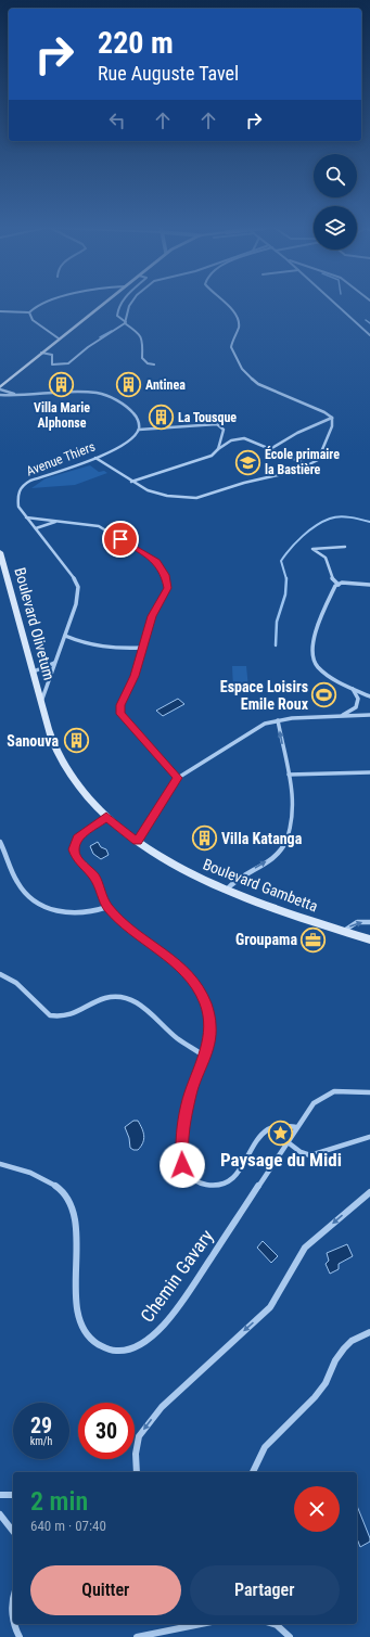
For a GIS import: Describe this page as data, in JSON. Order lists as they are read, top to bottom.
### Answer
{
  "streets": {
    "main road": ["Boulevard Olivetum", "Boulevard Gambetta"],
    "street": ["Avenue Thiers", "Chemin Gavary"]
  },
  "crossings": [
    ["Avenue Thiers", "Boulevard Olivetum"],
    ["Avenue Thiers", "Boulevard Gambetta"],
    ["Boulevard Olivetum", "Boulevard Gambetta"]
  ],
  "places": {
    "building": [
      "Villa Marie Alphonse",
      "Antinea",
      "La Tousque",
      "Sanouva",
      "Villa Katanga"
    ],
    "school or university": ["École primaire la Bastière"],
    "sports": ["Espace Loisirs Emile Roux"],
    "office": ["Groupama"],
    "place": ["Paysage du Midi"]
  },
  "page": {
    "turn": ["220 m", "Rue Auguste Tavel"],
    "speed": "29 km/h",
    "limit": "30",
    "heading": ["2 min", "640 m · 07:40"],
    "buttons": ["Quitter", "Partager"]
  }
}
